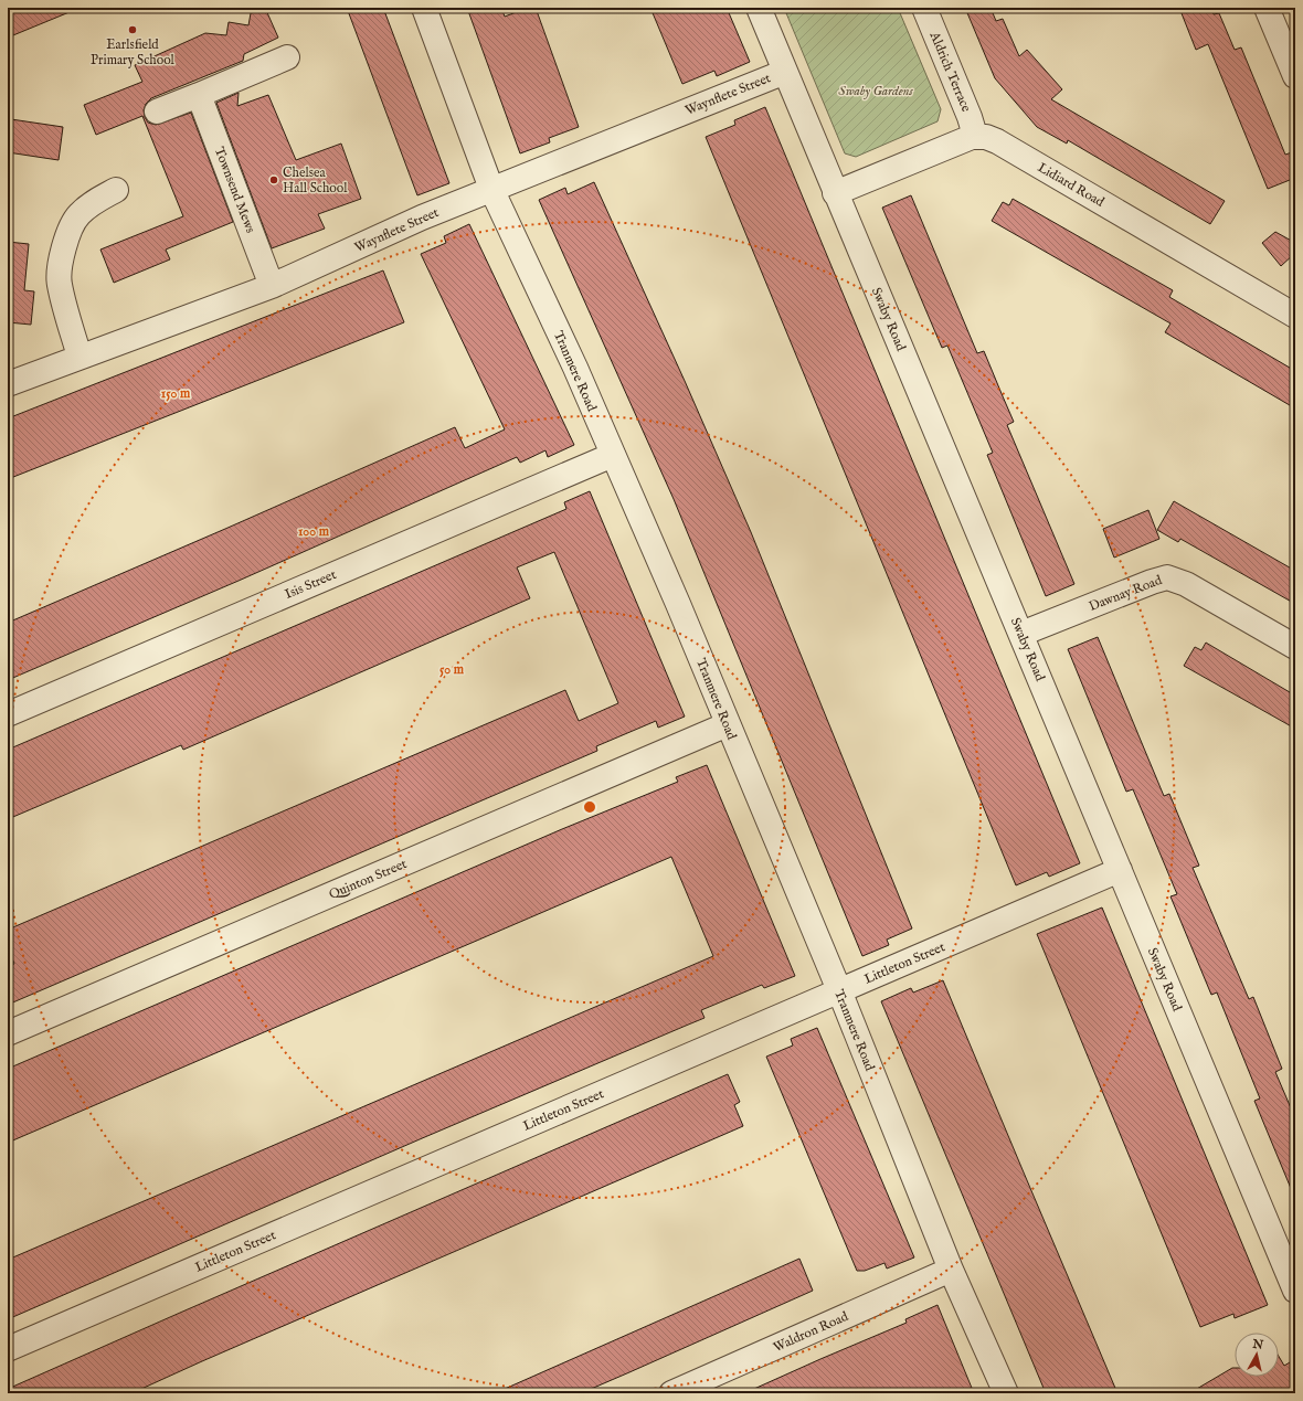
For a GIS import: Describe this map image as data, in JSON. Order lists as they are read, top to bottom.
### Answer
{
  "streets": {
    "street": [
      "Aldrich Terrace",
      "Waynflete Street",
      "Lidiard Road",
      "Townsend Mews",
      "Swaby Road",
      "Tranmere Road",
      "Isis Street",
      "Dawnay Road",
      "Quinton Street",
      "Littleton Street",
      "Waldron Road"
    ]
  },
  "crossings": [
    ["Aldrich Terrace", "Lidiard Road"],
    ["Waynflete Street", "Townsend Mews"],
    ["Waynflete Street", "Swaby Road"],
    ["Waynflete Street", "Tranmere Road"],
    ["Swaby Road", "Dawnay Road"],
    ["Swaby Road", "Littleton Street"],
    ["Tranmere Road", "Isis Street"],
    ["Tranmere Road", "Quinton Street"],
    ["Tranmere Road", "Littleton Street"],
    ["Tranmere Road", "Waldron Road"]
  ],
  "parks": ["Swaby Gardens"],
  "places": ["Earlsfield Primary School", "Chelsea Hall School"],
  "north": "top",
  "rings": ["150 m", "100 m", "50 m"]
}
